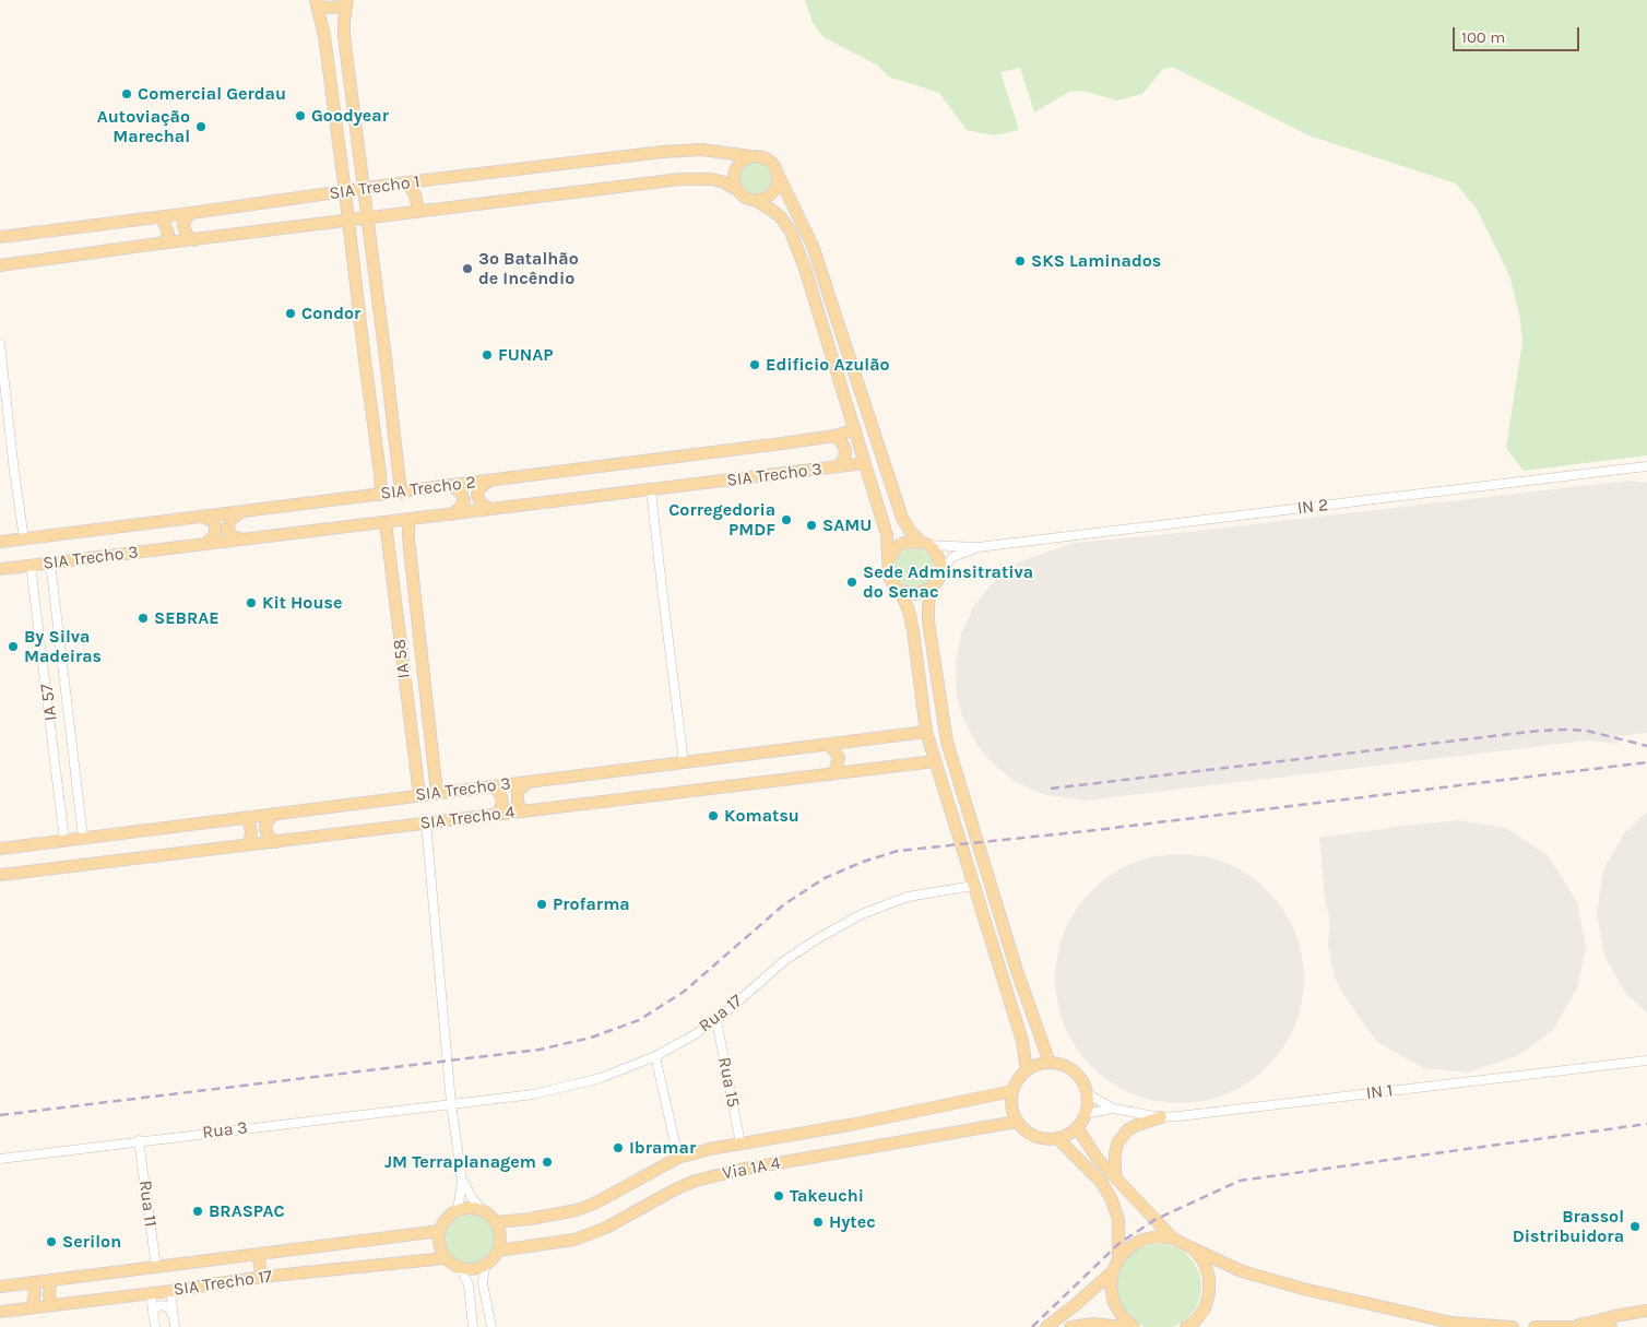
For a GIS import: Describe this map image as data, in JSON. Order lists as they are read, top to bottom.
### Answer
{
  "streets": {
    "main road": [
      "SIA Trecho 1",
      "SIA Trecho 3",
      "SIA Trecho 2",
      "IA 58",
      "SIA Trecho 4",
      "Via 1A 4",
      "SIA Trecho 17"
    ],
    "street": [
      "IN 2",
      "IA 57",
      "Rua 17",
      "Rua 15",
      "IN 1",
      "Rua 3",
      "Rua 11"
    ]
  },
  "crossings": [
    ["SIA Trecho 3", "IA 58"],
    ["SIA Trecho 3", "IA 57"],
    ["Rua 17", "Rua 15"],
    ["Rua 17", "Rua 3"],
    ["Rua 15", "Via 1A 4"],
    ["IN 1", "Via 1A 4"],
    ["Rua 3", "Rua 11"],
    ["Via 1A 4", "SIA Trecho 17"],
    ["Rua 11", "SIA Trecho 17"]
  ],
  "places": [
    "Comercial Gerdau",
    "Goodyear",
    "Autoviação Marechal",
    "SKS Laminados",
    "3º Batalhão de Incêndio",
    "Condor",
    "FUNAP",
    "Edificio Azulão",
    "Corregedoria PMDF",
    "SAMU",
    "Sede Adminsitrativa do Senac",
    "Kit House",
    "SEBRAE",
    "By Silva Madeiras",
    "Komatsu",
    "Profarma",
    "Ibramar",
    "JM Terraplanagem",
    "Takeuchi",
    "BRASPAC",
    "Hytec",
    "Brassol Distribuidora",
    "Serilon"
  ],
  "scale_bar": "100 m"
}
